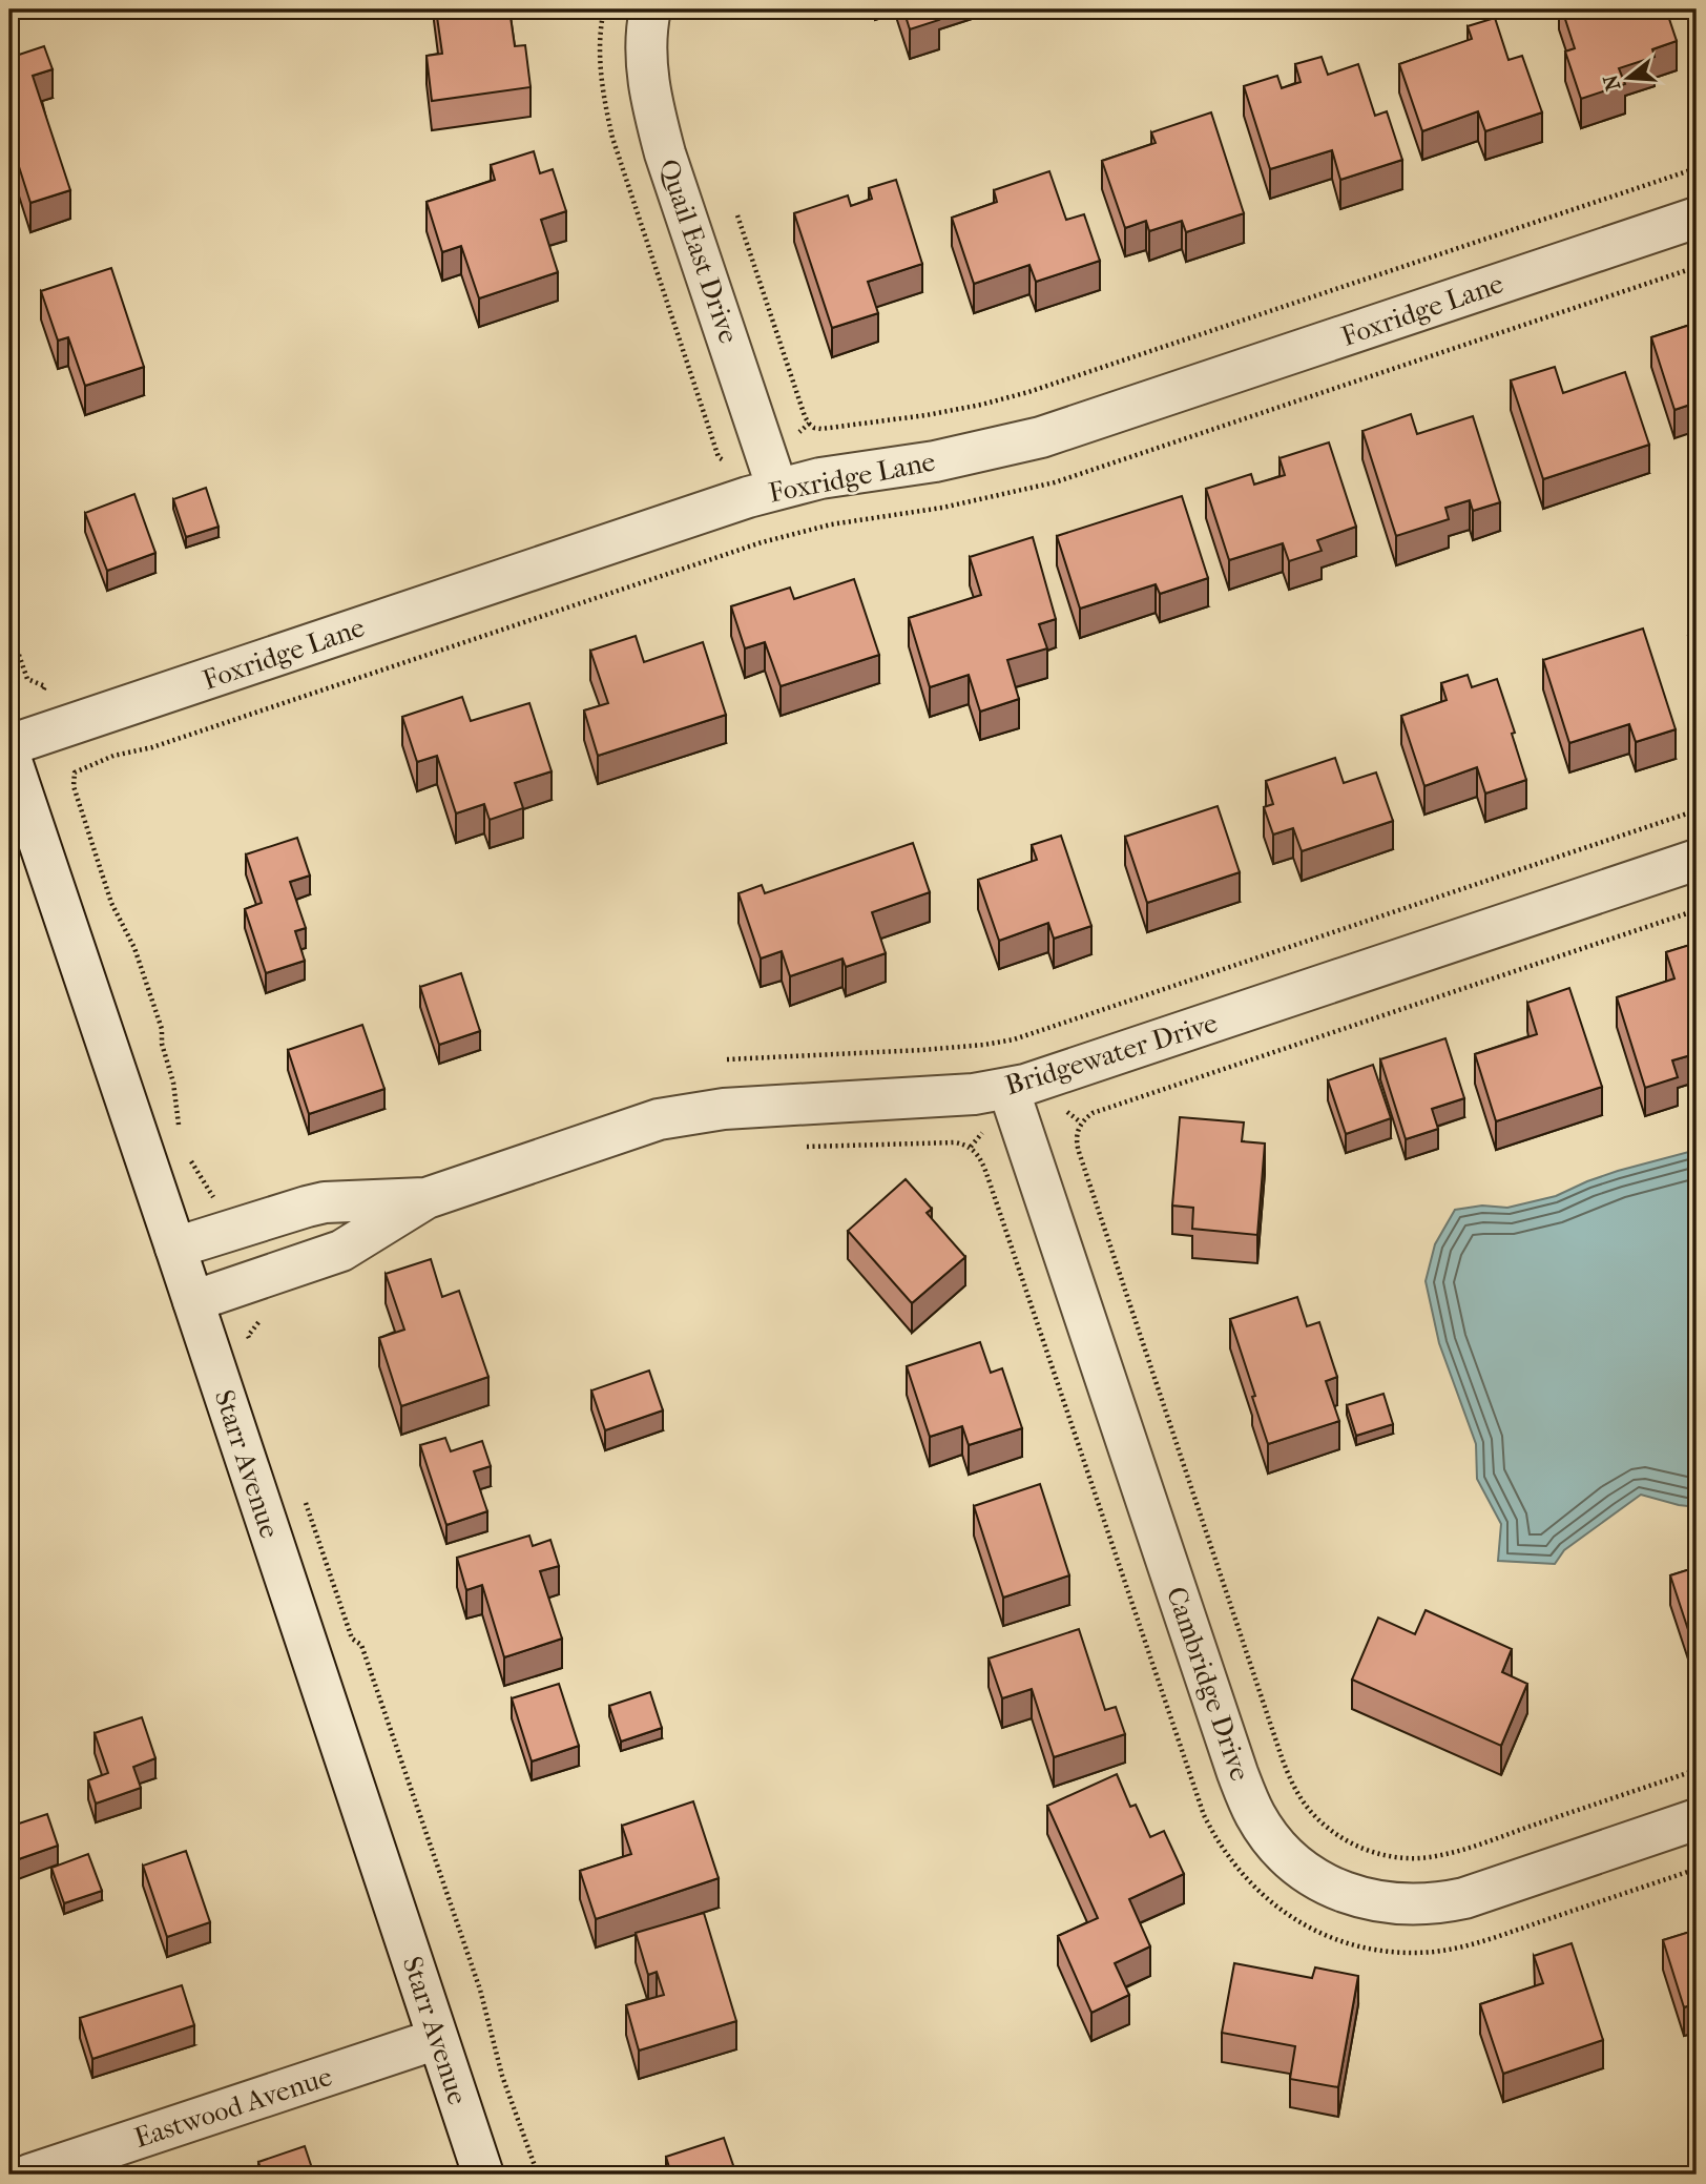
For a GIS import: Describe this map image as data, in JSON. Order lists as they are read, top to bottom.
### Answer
{
  "streets": {
    "street": [
      "Quail East Drive",
      "Foxridge Lane",
      "Bridgewater Drive",
      "Starr Avenue",
      "Cambridge Drive",
      "Eastwood Avenue"
    ]
  },
  "crossings": [
    ["Quail East Drive", "Foxridge Lane"],
    ["Bridgewater Drive", "Starr Avenue"],
    ["Bridgewater Drive", "Cambridge Drive"],
    ["Starr Avenue", "Eastwood Avenue"]
  ],
  "north": "left"
}
